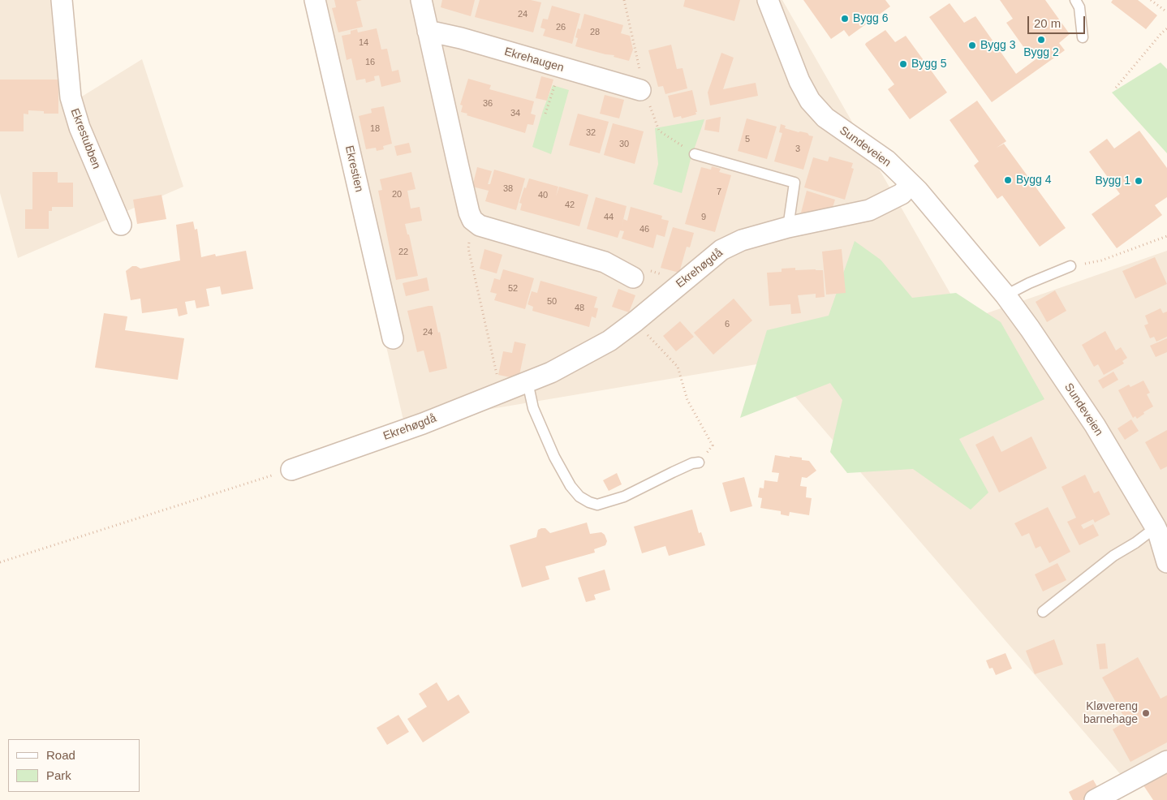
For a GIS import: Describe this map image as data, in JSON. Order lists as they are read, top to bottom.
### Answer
{
  "streets": {
    "street": [
      "Ekrehaugen",
      "Ekrestubben",
      "Sundeveien",
      "Ekrestien",
      "Ekrehøgdå"
    ]
  },
  "crossings": [
    ["Sundeveien", "Ekrehøgdå"]
  ],
  "places": [
    "Bygg 6",
    "Bygg 2",
    "Bygg 3",
    "Bygg 5",
    "Bygg 4",
    "Bygg 1",
    "Kløvereng barnehage"
  ],
  "house_numbers": [
    "24",
    "26",
    "28",
    "14",
    "16",
    "36",
    "34",
    "18",
    "32",
    "5",
    "30",
    "3",
    "38",
    "7",
    "20",
    "40",
    "42",
    "44",
    "9",
    "46",
    "22",
    "52",
    "50",
    "48",
    "6",
    "24"
  ],
  "legend": ["Road", "Park"],
  "scale_bar": "20 m"
}
